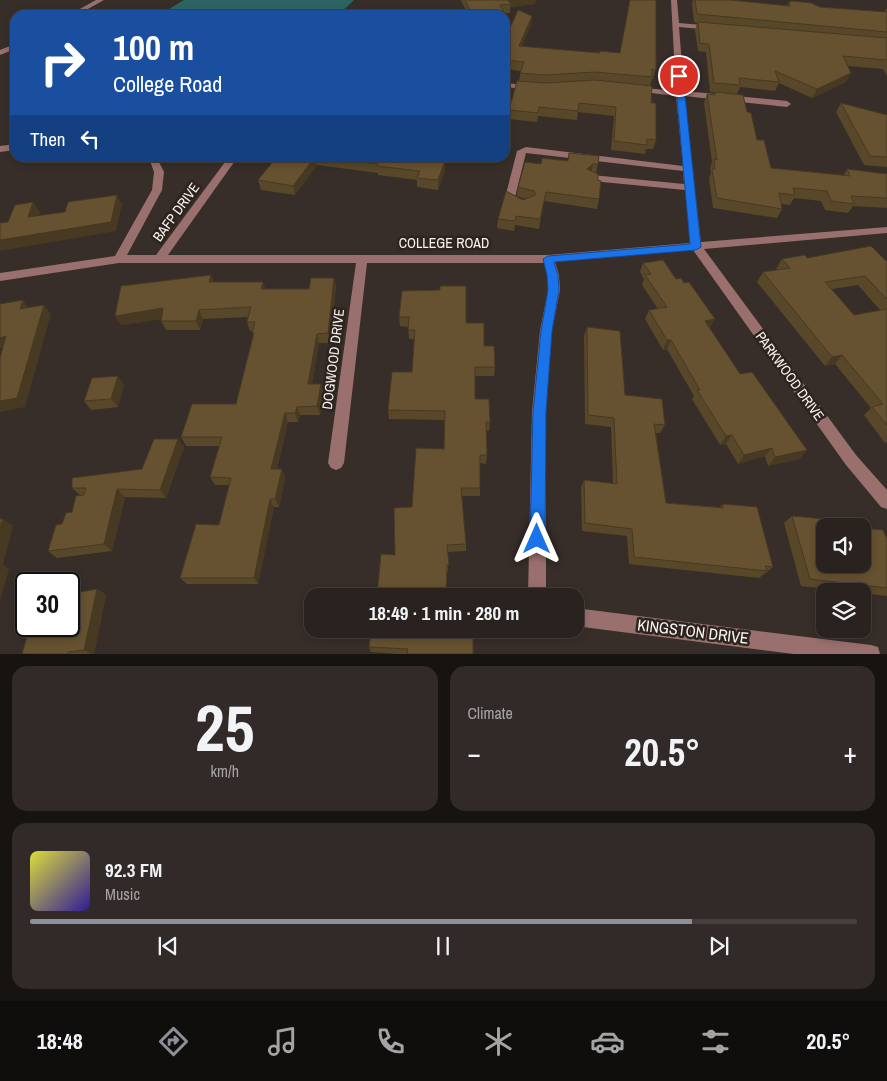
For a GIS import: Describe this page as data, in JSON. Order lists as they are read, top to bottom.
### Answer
{
  "streets": {
    "street": [
      "BAFP DRIVE",
      "COLLEGE ROAD",
      "DOGWOOD DRIVE",
      "PARKWOOD DRIVE",
      "KINGSTON DRIVE"
    ]
  },
  "crossings": [
    ["BAFP DRIVE", "COLLEGE ROAD"],
    ["COLLEGE ROAD", "DOGWOOD DRIVE"],
    ["COLLEGE ROAD", "PARKWOOD DRIVE"]
  ],
  "page": {
    "turn": ["100 m", "College Road"],
    "then": "Then",
    "limit": "30",
    "trip": "18:49 · 1 min · 280 m",
    "tile": [
      ["25", "km/h"],
      "Climate"
    ],
    "heat": ["−", "20.5°", "+"],
    "song": ["92.3 FM", "Music"],
    "tabs": ["18:48", "20.5°"]
  }
}
